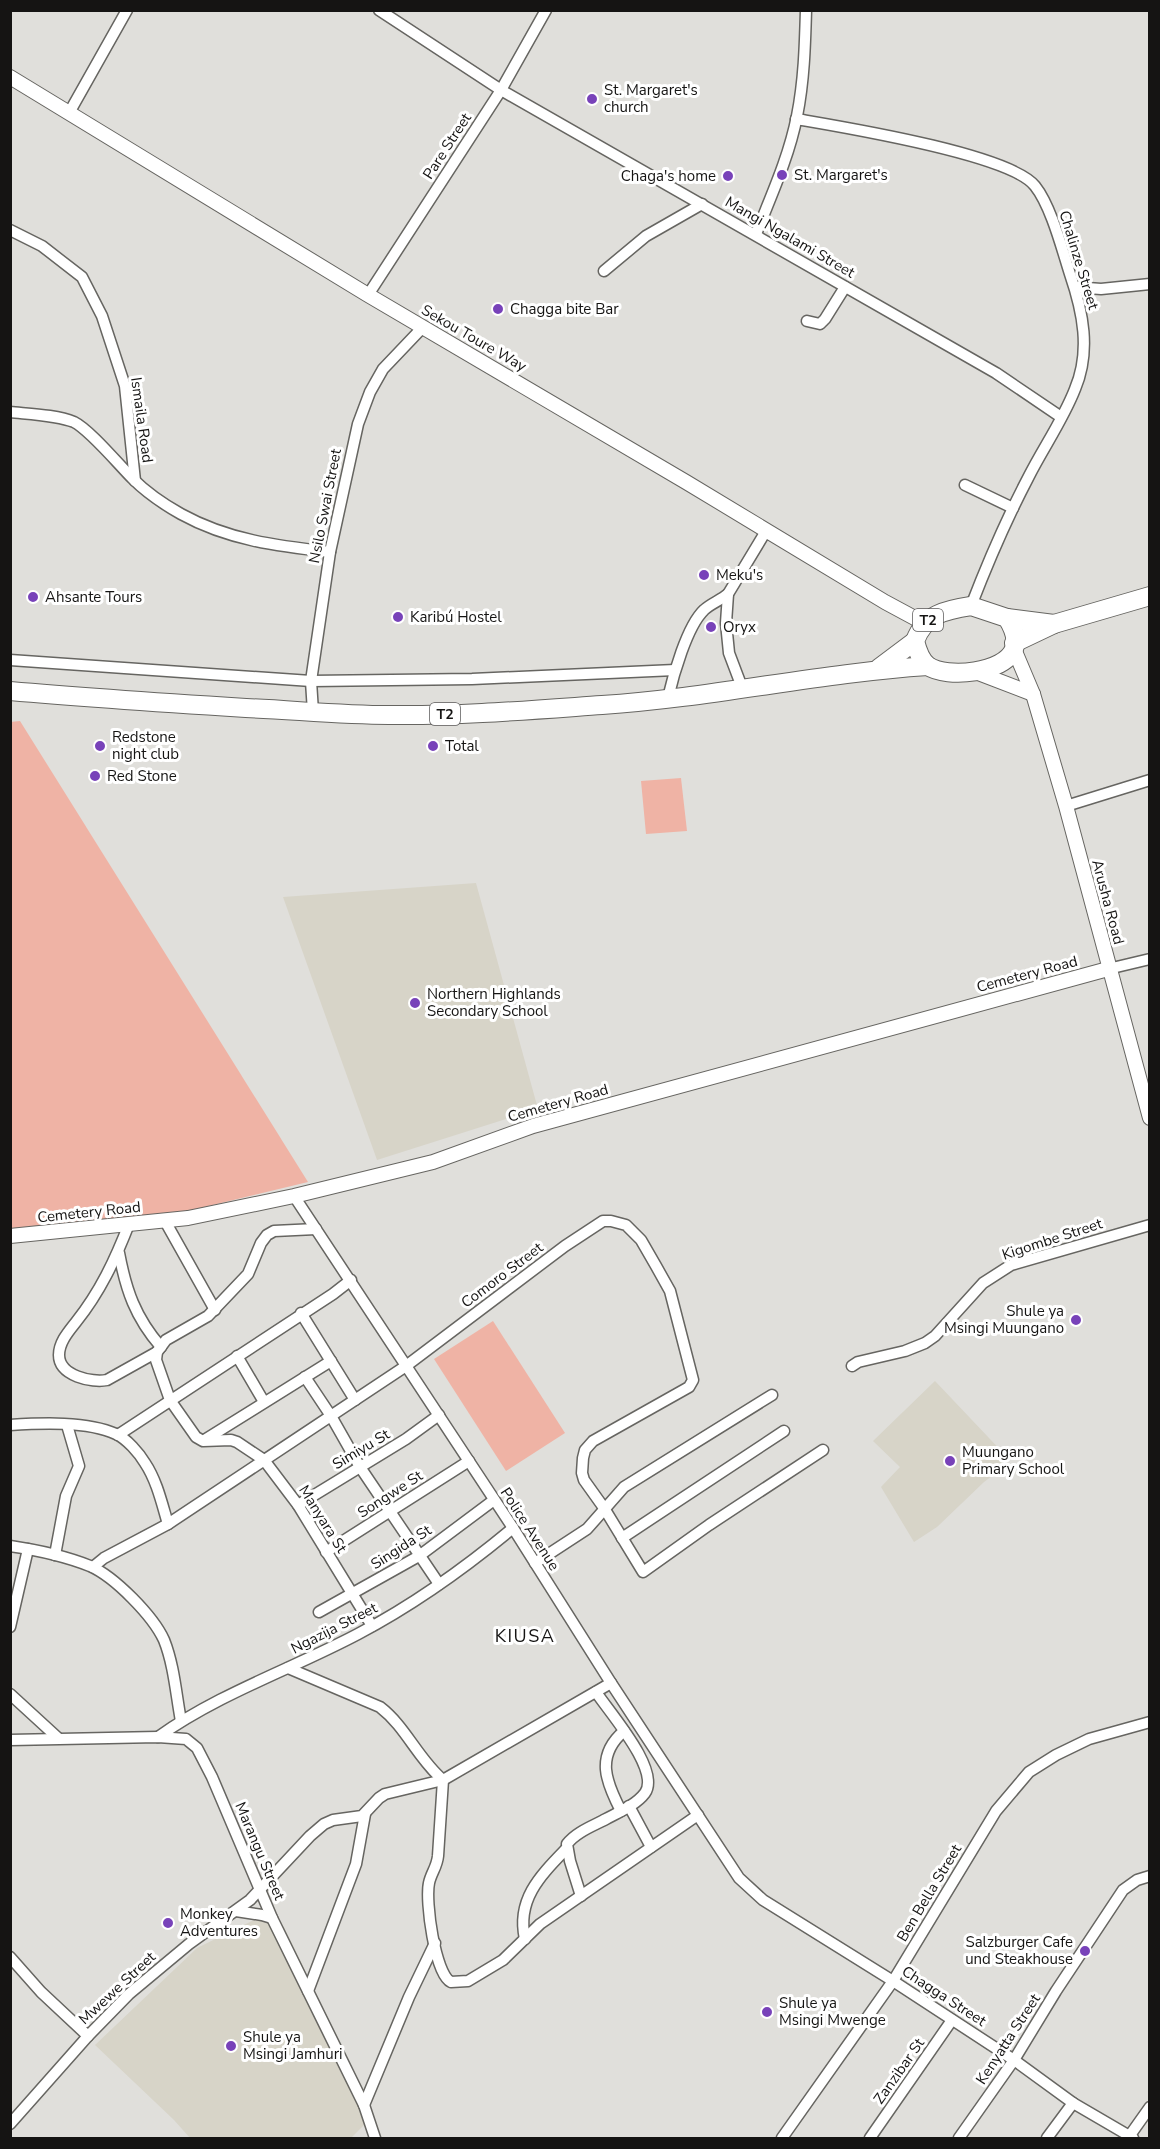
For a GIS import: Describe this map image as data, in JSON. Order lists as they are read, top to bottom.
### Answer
{
  "streets": {
    "highway": ["T2"],
    "main road": ["Sekou Toure Way", "Arusha Road", "Cemetery Road"],
    "street": [
      "Pare Street",
      "Mangi Ngalami Street",
      "Chalinze Street",
      "Ismaila Road",
      "Nsilo Swai Street",
      "Kigombe Street",
      "Comoro Street",
      "Simiyu St",
      "Songwe St",
      "Manyara St",
      "Police Avenue",
      "Singida St",
      "Ngazija Street",
      "Marangu Street",
      "Ben Bella Street",
      "Mwewe Street",
      "Chagga Street",
      "Kenyatta Street",
      "Zanzibar St"
    ]
  },
  "crossings": [
    ["Pare Street", "Mangi Ngalami Street"],
    ["Pare Street", "Sekou Toure Way"],
    ["Mangi Ngalami Street", "Chalinze Street"],
    ["Chalinze Street", "Sekou Toure Way"],
    ["Chalinze Street", "T2"],
    ["Chalinze Street", "Arusha Road"],
    ["Sekou Toure Way", "Nsilo Swai Street"],
    ["Sekou Toure Way", "T2"],
    ["Sekou Toure Way", "Arusha Road"],
    ["Nsilo Swai Street", "T2"],
    ["T2", "Arusha Road"],
    ["Arusha Road", "Cemetery Road"],
    ["Cemetery Road", "Police Avenue"],
    ["Comoro Street", "Manyara St"],
    ["Comoro Street", "Police Avenue"],
    ["Simiyu St", "Manyara St"],
    ["Simiyu St", "Police Avenue"],
    ["Songwe St", "Manyara St"],
    ["Songwe St", "Police Avenue"],
    ["Manyara St", "Singida St"],
    ["Manyara St", "Ngazija Street"],
    ["Police Avenue", "Singida St"],
    ["Police Avenue", "Ngazija Street"],
    ["Police Avenue", "Chagga Street"],
    ["Ngazija Street", "Marangu Street"],
    ["Marangu Street", "Mwewe Street"],
    ["Ben Bella Street", "Chagga Street"],
    ["Chagga Street", "Kenyatta Street"],
    ["Chagga Street", "Zanzibar St"]
  ],
  "districts": ["KIUSA"],
  "places": [
    "St. Margaret's church",
    "St. Margaret's",
    "Chaga's home",
    "Chagga bite Bar",
    "Meku's",
    "Ahsante Tours",
    "Karibú Hostel",
    "Oryx",
    "Redstone night club",
    "Total",
    "Red Stone",
    "Northern Highlands Secondary School",
    "Shule ya Msingi Muungano",
    "Muungano Primary School",
    "Monkey Adventures",
    "Salzburger Cafe und Steakhouse",
    "Shule ya Msingi Mwenge",
    "Shule ya Msingi Jamhuri"
  ]
}
